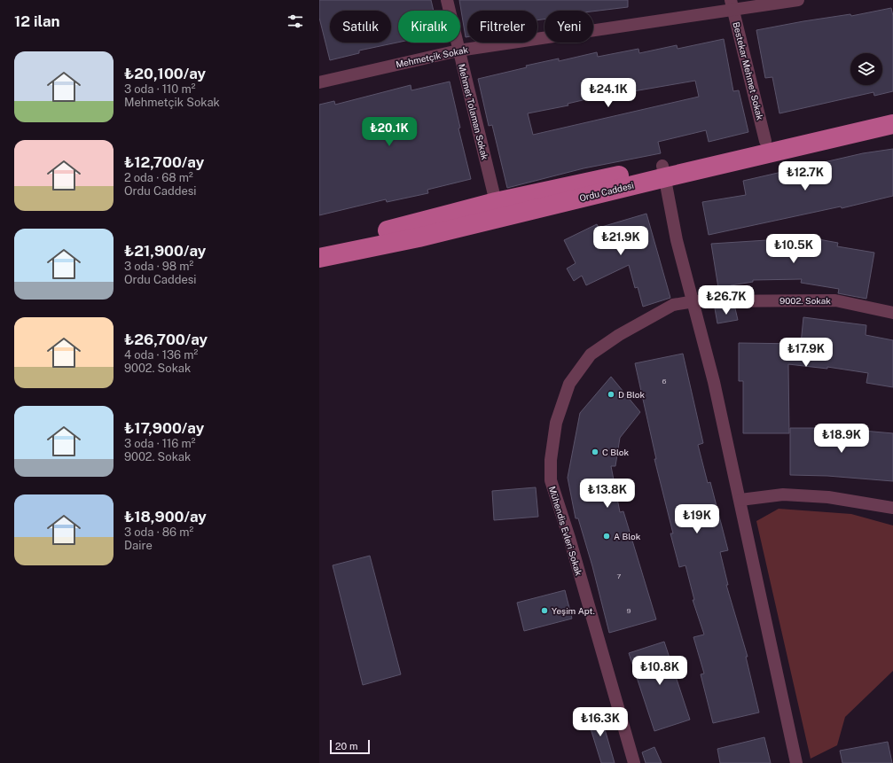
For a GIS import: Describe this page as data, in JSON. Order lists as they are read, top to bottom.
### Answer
{
  "streets": {
    "main road": ["Ordu Caddesi"],
    "street": [
      "Mehmetçik Sokak",
      "Bestekar Mehmet Sokak",
      "Mehmet Tolaman Sokak",
      "9002. Sokak",
      "Mühendis Evleri Sokak"
    ]
  },
  "crossings": [
    ["Mehmetçik Sokak", "Bestekar Mehmet Sokak"],
    ["Mehmetçik Sokak", "Mehmet Tolaman Sokak"],
    ["Bestekar Mehmet Sokak", "Ordu Caddesi"],
    ["Mehmet Tolaman Sokak", "Ordu Caddesi"],
    ["9002. Sokak", "Mühendis Evleri Sokak"]
  ],
  "places": [
    "D Blok",
    "C Blok",
    "A Blok",
    "Yeşim Apt."
  ],
  "house_numbers": ["6", "7", "9"],
  "scale_bar": "20 m",
  "page": {
    "heading": "12 ilan",
    "chip": [
      "Satılık",
      "Kiralık",
      "Filtreler",
      "Yeni"
    ],
    "list": [
      {
        "name": "₺20,100/ay",
        "note": "3 oda · 110 m² · Mehmetçik Sokak"
      },
      {
        "name": "₺12,700/ay",
        "note": "2 oda · 68 m² · Ordu Caddesi"
      },
      {
        "name": "₺21,900/ay",
        "note": "3 oda · 98 m² · Ordu Caddesi"
      },
      {
        "name": "₺26,700/ay",
        "note": "4 oda · 136 m² · 9002. Sokak"
      },
      {
        "name": "₺17,900/ay",
        "note": "3 oda · 116 m² · 9002. Sokak"
      },
      {
        "name": "₺18,900/ay",
        "note": "3 oda · 86 m² · Daire"
      }
    ],
    "price": [
      "₺24.1K",
      "₺20.1K",
      "₺12.7K",
      "₺21.9K",
      "₺10.5K",
      "₺26.7K",
      "₺17.9K",
      "₺18.9K",
      "₺13.8K",
      "₺19K",
      "₺10.8K",
      "₺16.3K"
    ],
    "scale": "20 m"
  }
}
